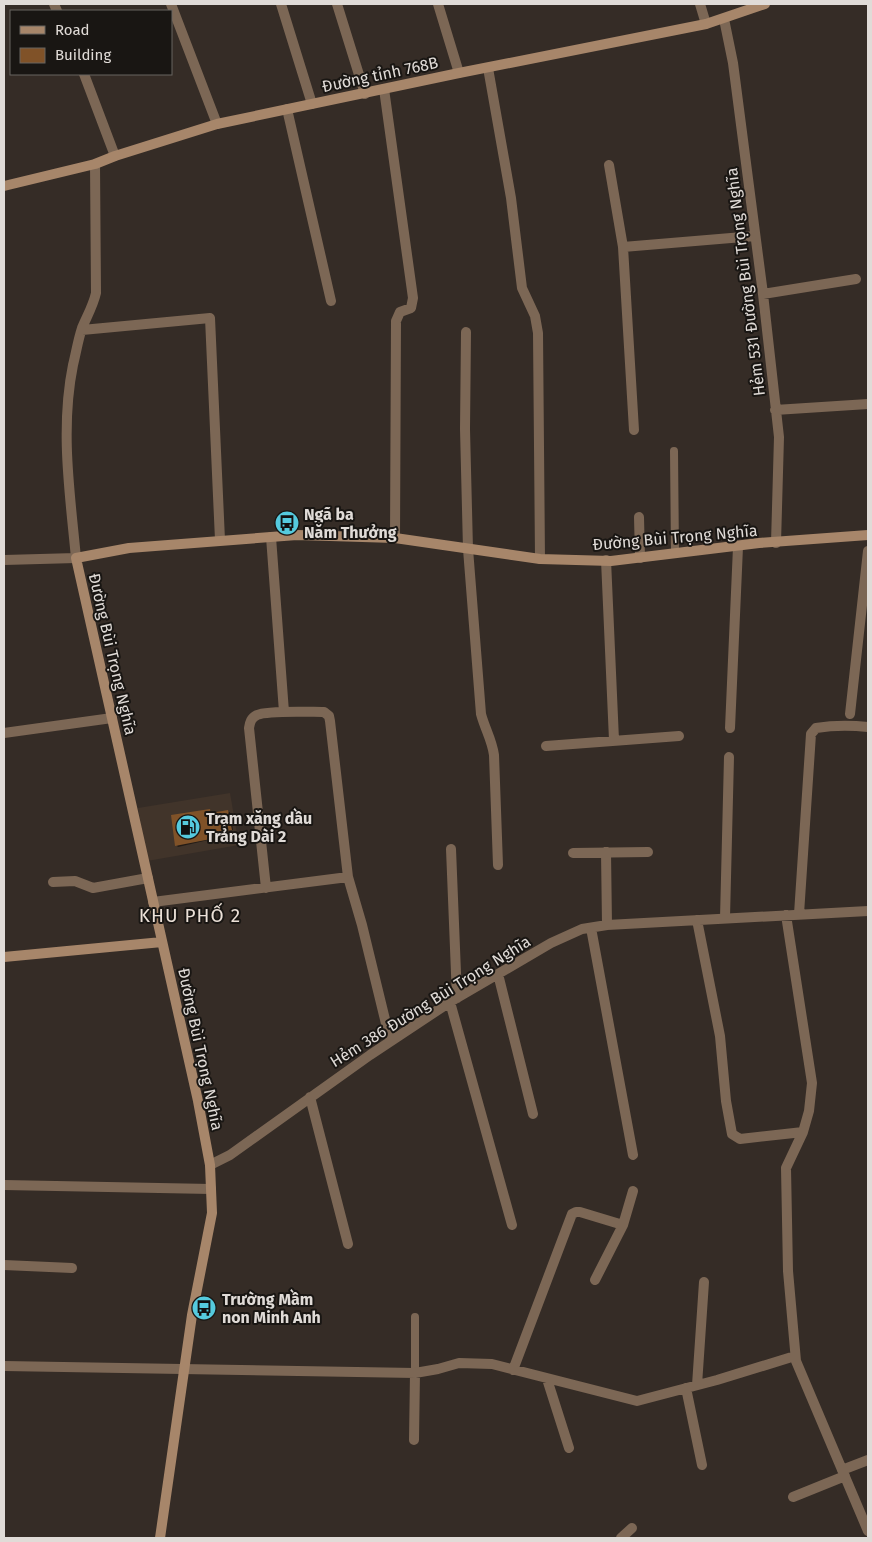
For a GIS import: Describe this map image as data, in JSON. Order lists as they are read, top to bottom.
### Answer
{
  "streets": {
    "street": [
      "Đường tỉnh 768B",
      "Hẻm 531 Đường Bùi Trọng Nghĩa",
      "Đường Bùi Trọng Nghĩa",
      "Hẻm 386 Đường Bùi Trọng Nghĩa"
    ]
  },
  "crossings": [
    ["Đường tỉnh 768B", "Hẻm 531 Đường Bùi Trọng Nghĩa"],
    ["Hẻm 531 Đường Bùi Trọng Nghĩa", "Đường Bùi Trọng Nghĩa"],
    ["Đường Bùi Trọng Nghĩa", "Hẻm 386 Đường Bùi Trọng Nghĩa"]
  ],
  "districts": ["KHU PHỐ 2"],
  "places": {
    "bus stop": ["Ngã ba Năm Thưởng", "Trường Mầm non Minh Anh"],
    "fuel station": ["Trạm xăng dầu Trảng Dài 2"]
  },
  "legend": ["Road", "Building"]
}
